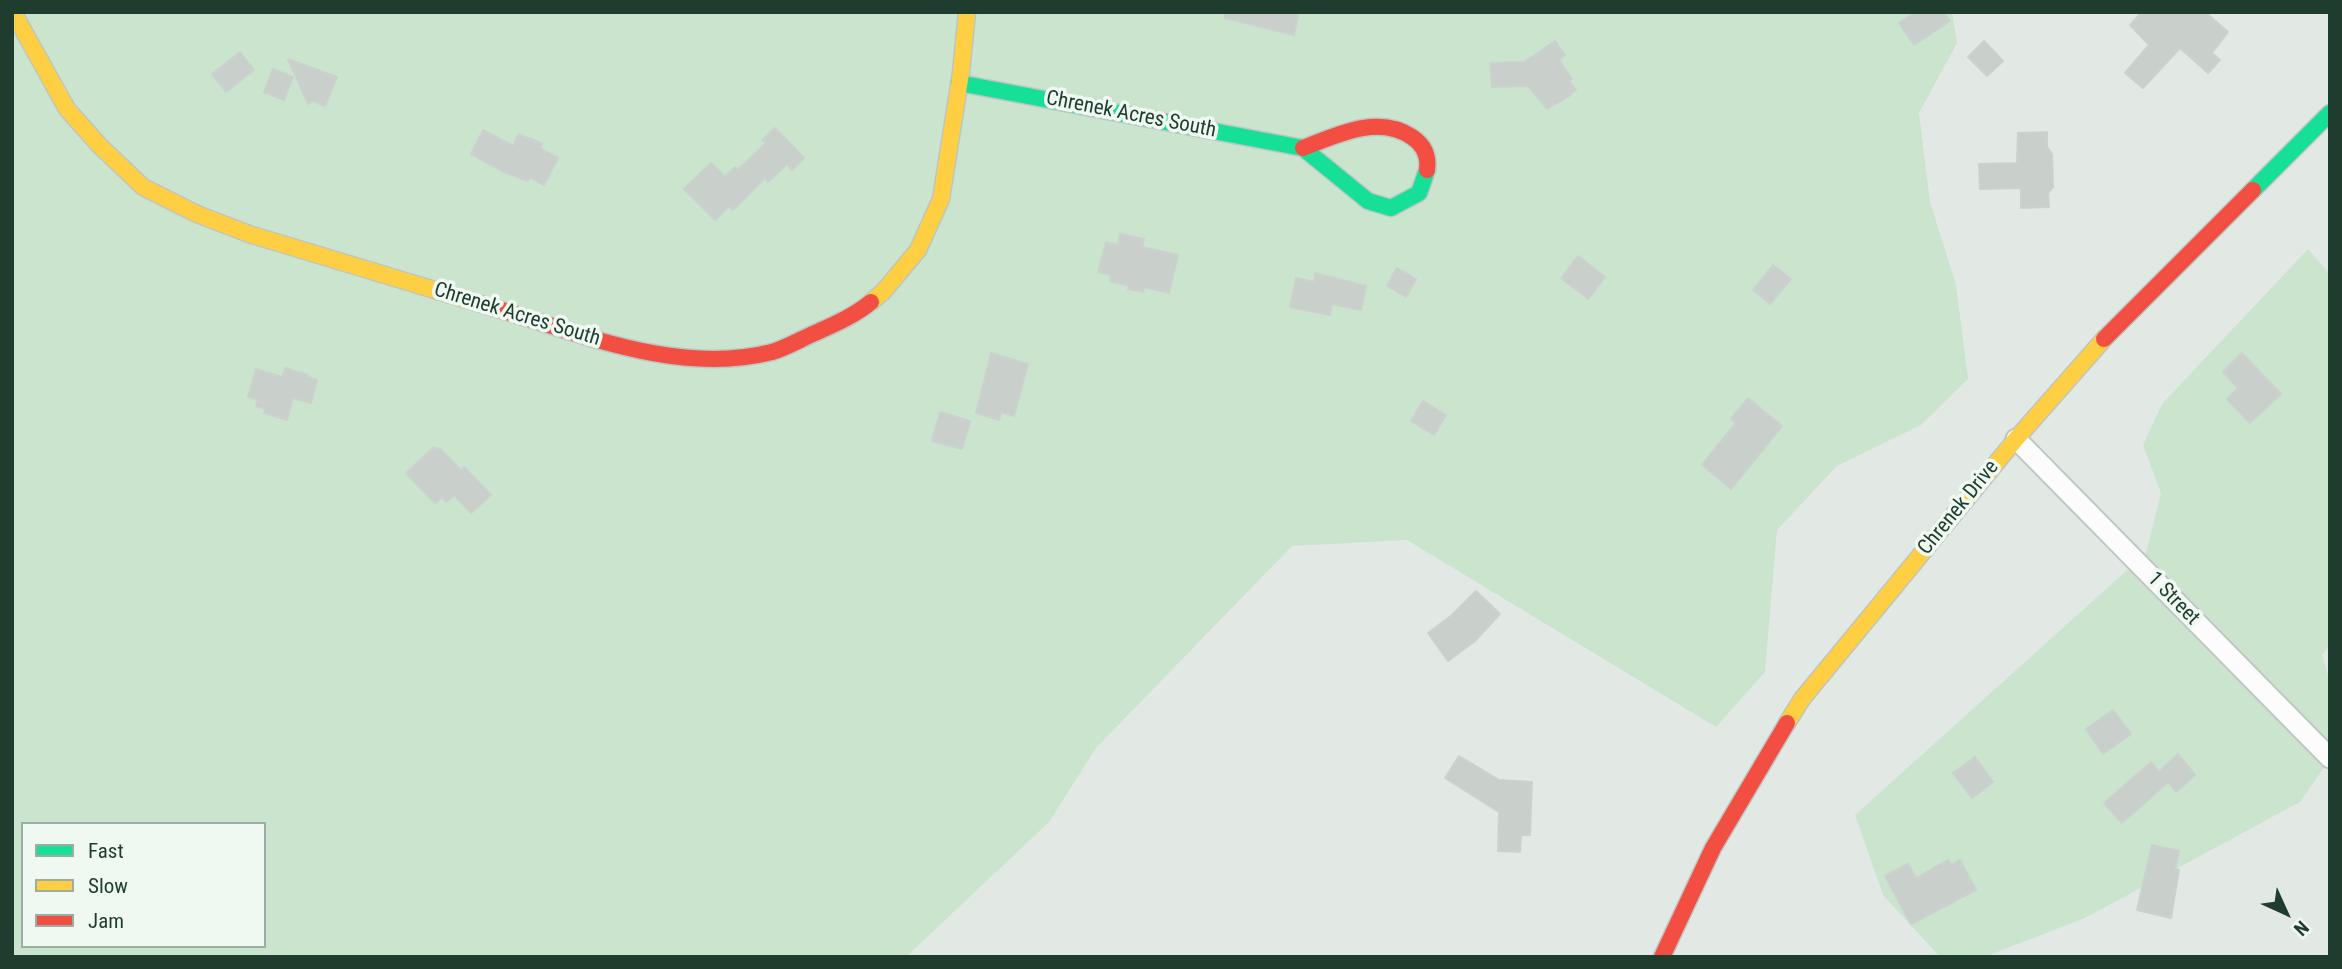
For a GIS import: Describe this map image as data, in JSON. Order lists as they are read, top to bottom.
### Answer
{
  "streets": {
    "street": ["Chrenek Acres South", "Chrenek Drive", "1 Street"]
  },
  "crossings": [
    ["Chrenek Drive", "1 Street"]
  ],
  "legend": ["Fast", "Slow", "Jam"],
  "north": "bottom right"
}
